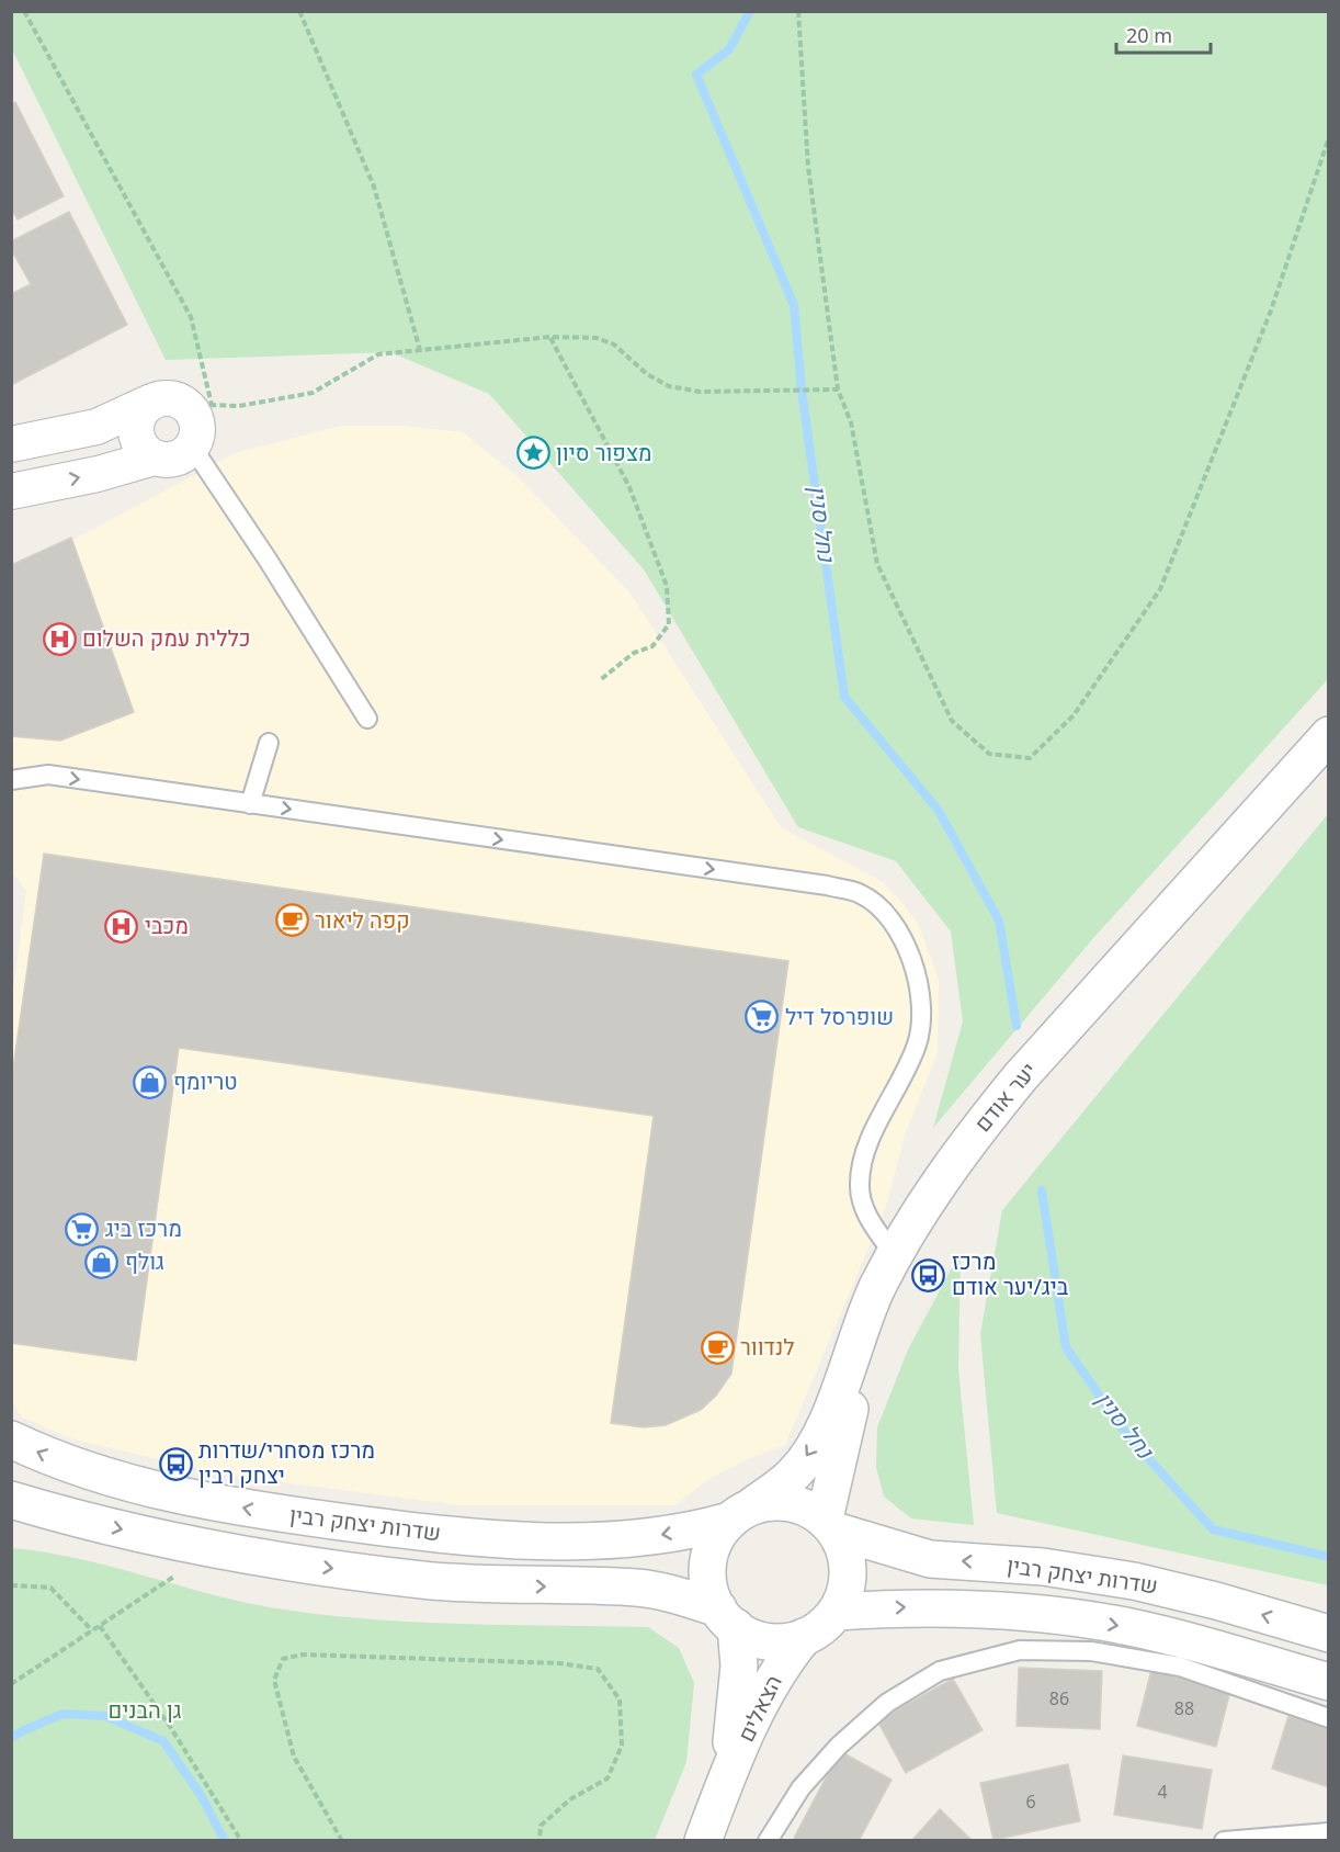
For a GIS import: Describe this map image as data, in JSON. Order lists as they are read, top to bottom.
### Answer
{
  "streets": {
    "main road": ["יער אודם", "שדרות יצחק רבין", "הצאלים"]
  },
  "crossings": [
    ["יער אודם", "שדרות יצחק רבין"],
    ["יער אודם", "הצאלים"],
    ["שדרות יצחק רבין", "הצאלים"]
  ],
  "water": ["נחל סנין"],
  "parks": ["גן הבנים"],
  "places": {
    "place": ["מצפור סיון"],
    "hospital": ["כללית עמק השלום", "מכבי"],
    "cafe": ["קפה ליאור", "לנדוור"],
    "supermarket": ["שופרסל דיל", "מרכז ביג"],
    "shop": ["טריומף", "גולף"],
    "bus stop": ["מרכז ביג/יער אודם", "מרכז מסחרי/שדרות יצחק רבין"]
  },
  "house_numbers": [
    "86",
    "88",
    "4",
    "6"
  ],
  "scale_bar": "20 m"
}
